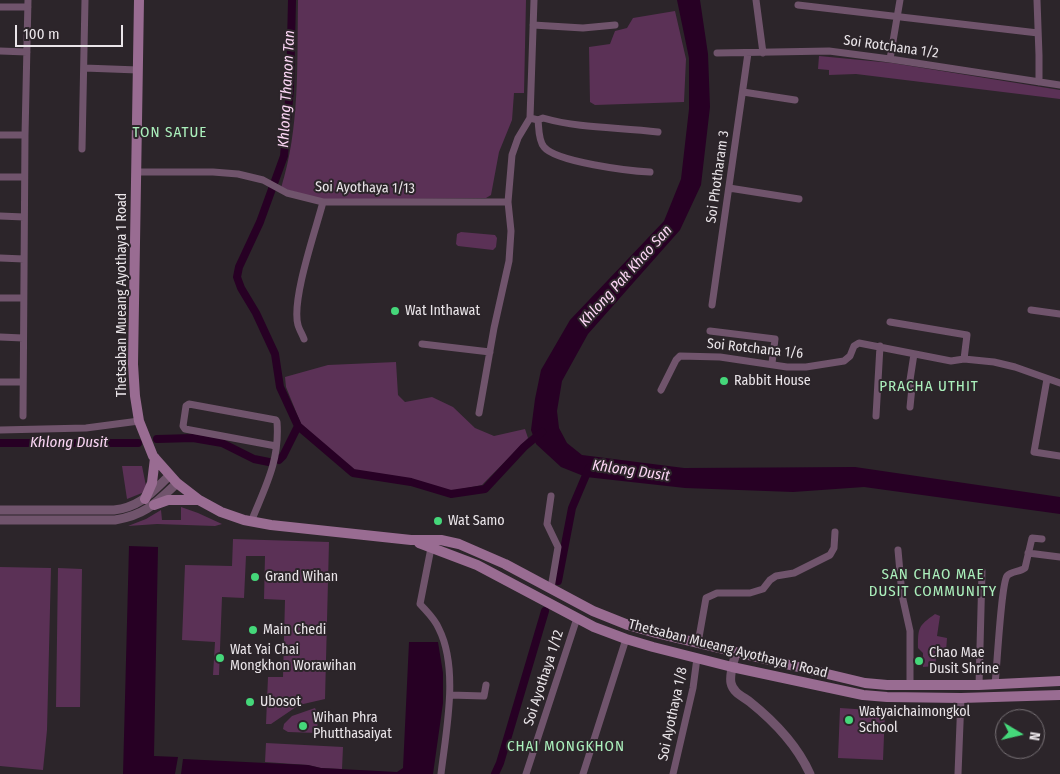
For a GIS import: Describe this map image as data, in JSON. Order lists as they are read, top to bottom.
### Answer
{
  "streets": {
    "main road": ["Thetsaban Mueang Ayothaya 1 Road"],
    "street": [
      "Soi Rotchana 1/2",
      "Soi Photharam 3",
      "Soi Ayothaya 1/13",
      "Soi Rotchana 1/6",
      "Soi Ayothaya 1/12",
      "Soi Ayothaya 1/8"
    ]
  },
  "crossings": [
    ["Soi Rotchana 1/2", "Soi Photharam 3"],
    ["Soi Ayothaya 1/13", "Thetsaban Mueang Ayothaya 1 Road"],
    ["Thetsaban Mueang Ayothaya 1 Road", "Soi Ayothaya 1/12"],
    ["Thetsaban Mueang Ayothaya 1 Road", "Soi Ayothaya 1/8"]
  ],
  "districts": [
    "TON SATUE",
    "PRACHA UTHIT",
    "SAN CHAO MAE DUSIT COMMUNITY",
    "CHAI MONGKHON"
  ],
  "water": ["Khlong Thanon Tan", "Khlong Pak Khao San", "Khlong Dusit"],
  "places": [
    "Wat Inthawat",
    "Rabbit House",
    "Wat Samo",
    "Grand Wihan",
    "Main Chedi",
    "Wat Yai Chai Mongkhon Worawihan",
    "Chao Mae Dusit Shrine",
    "Ubosot",
    "Watyaichaimongkol School",
    "Wihan Phra Phutthasaiyat"
  ],
  "scale_bar": "100 m",
  "north": "right"
}
